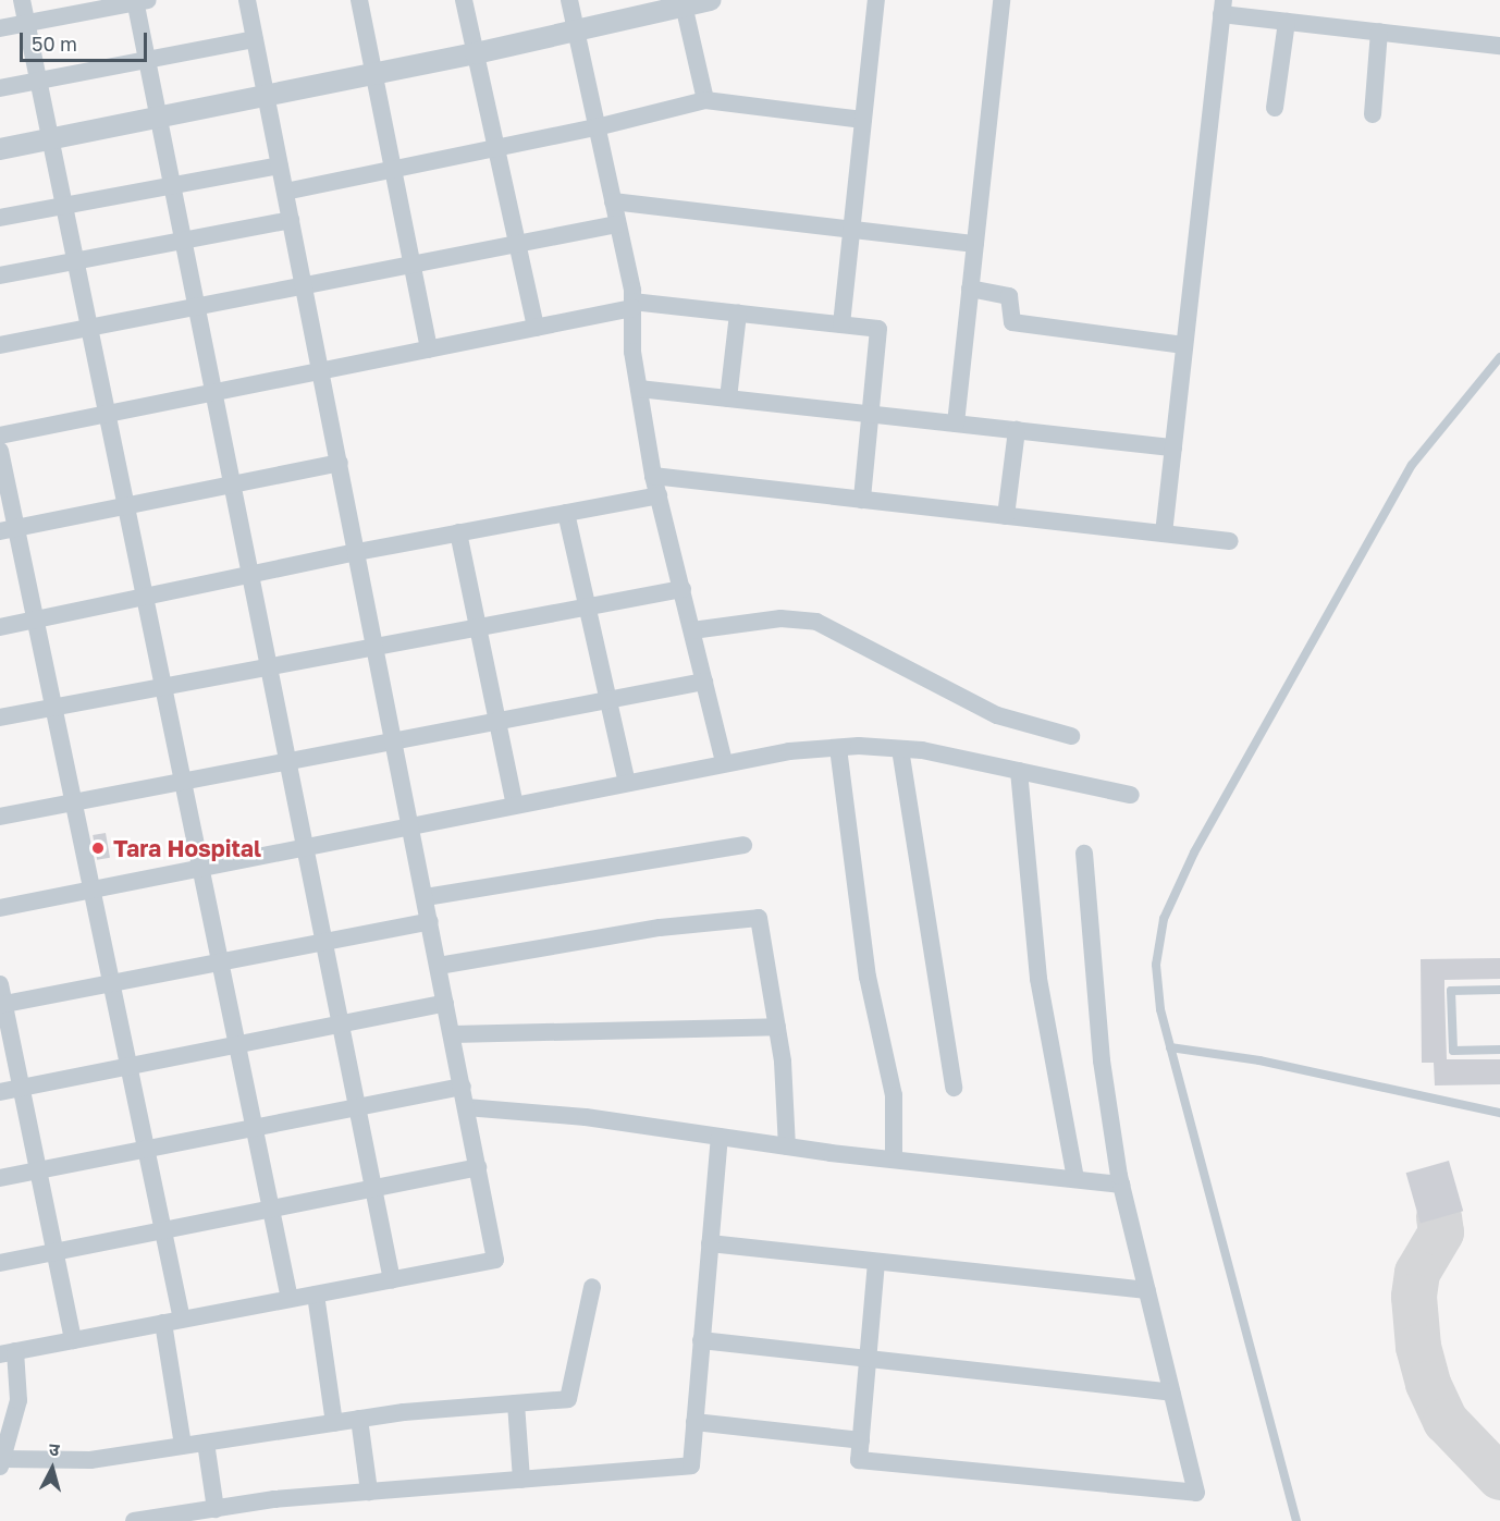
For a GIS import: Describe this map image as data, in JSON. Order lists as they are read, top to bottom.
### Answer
{
  "places": ["Tara Hospital"],
  "scale_bar": "50 m",
  "north": "top"
}
